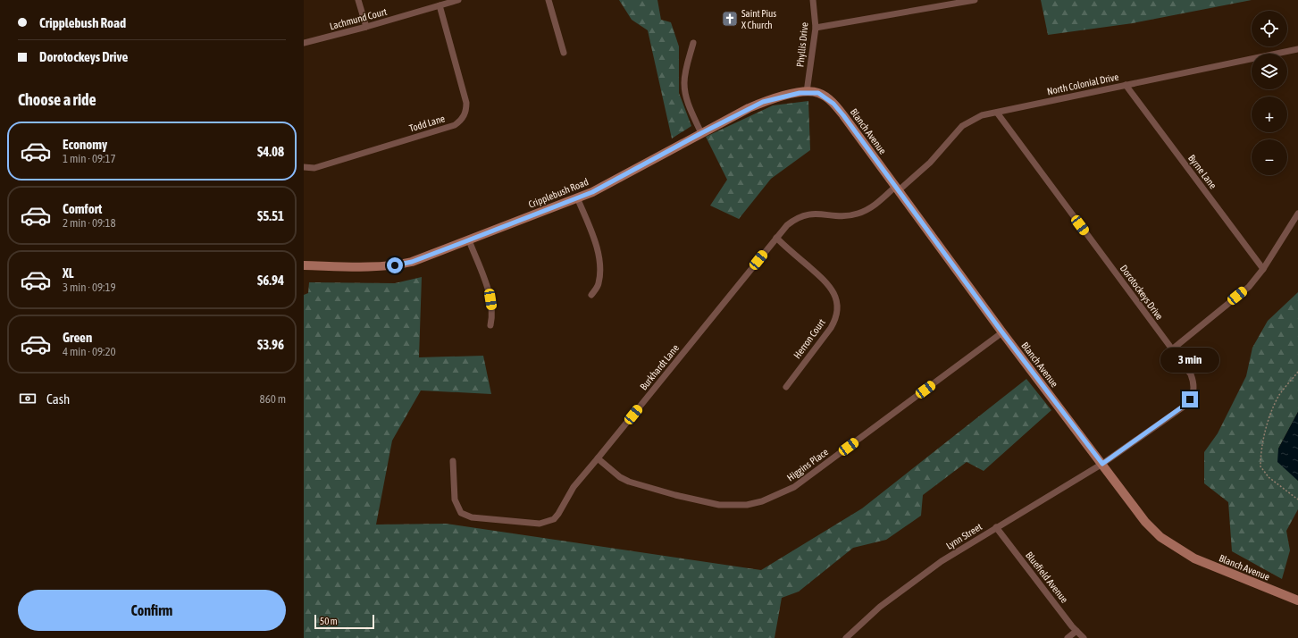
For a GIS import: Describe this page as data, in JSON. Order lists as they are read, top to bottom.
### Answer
{
  "streets": {
    "main road": ["Blanch Avenue", "Cripplebush Road"],
    "street": [
      "Lachmund Court",
      "Phyllis Drive",
      "North Colonial Drive",
      "Todd Lane",
      "Byrne Lane",
      "Dorotockeys Drive",
      "Herron Court",
      "Burkhardt Lane",
      "Higgins Place",
      "Lynn Street",
      "Bluefield Avenue"
    ]
  },
  "crossings": [
    ["Lachmund Court", "Todd Lane"],
    ["Phyllis Drive", "Blanch Avenue"],
    ["Phyllis Drive", "Cripplebush Road"],
    ["North Colonial Drive", "Blanch Avenue"],
    ["North Colonial Drive", "Byrne Lane"],
    ["North Colonial Drive", "Dorotockeys Drive"],
    ["North Colonial Drive", "Burkhardt Lane"],
    ["Blanch Avenue", "Cripplebush Road"],
    ["Blanch Avenue", "Dorotockeys Drive"],
    ["Blanch Avenue", "Burkhardt Lane"],
    ["Blanch Avenue", "Higgins Place"],
    ["Blanch Avenue", "Lynn Street"],
    ["Dorotockeys Drive", "Lynn Street"],
    ["Herron Court", "Burkhardt Lane"],
    ["Burkhardt Lane", "Higgins Place"],
    ["Lynn Street", "Bluefield Avenue"]
  ],
  "places": {
    "church": ["Saint Pius X Church"]
  },
  "scale_bar": "50 m",
  "page": {
    "banner": ["Cripplebush Road", "Dorotockeys Drive"],
    "map_buttons": ["+", "−"],
    "heading": "Choose a ride",
    "list": [
      {
        "name": "Economy",
        "note": "1 min · 09:17",
        "value": "$4.08"
      },
      {
        "name": "Comfort",
        "note": "2 min · 09:18",
        "value": "$5.51"
      },
      {
        "name": "XL",
        "note": "3 min · 09:19",
        "value": "$6.94"
      },
      {
        "name": "Green",
        "note": "4 min · 09:20",
        "value": "$3.96"
      }
    ],
    "bubble": "3 min",
    "pay": ["Cash", "860 m"],
    "buttons": "Confirm",
    "scale": "50 m"
  }
}
